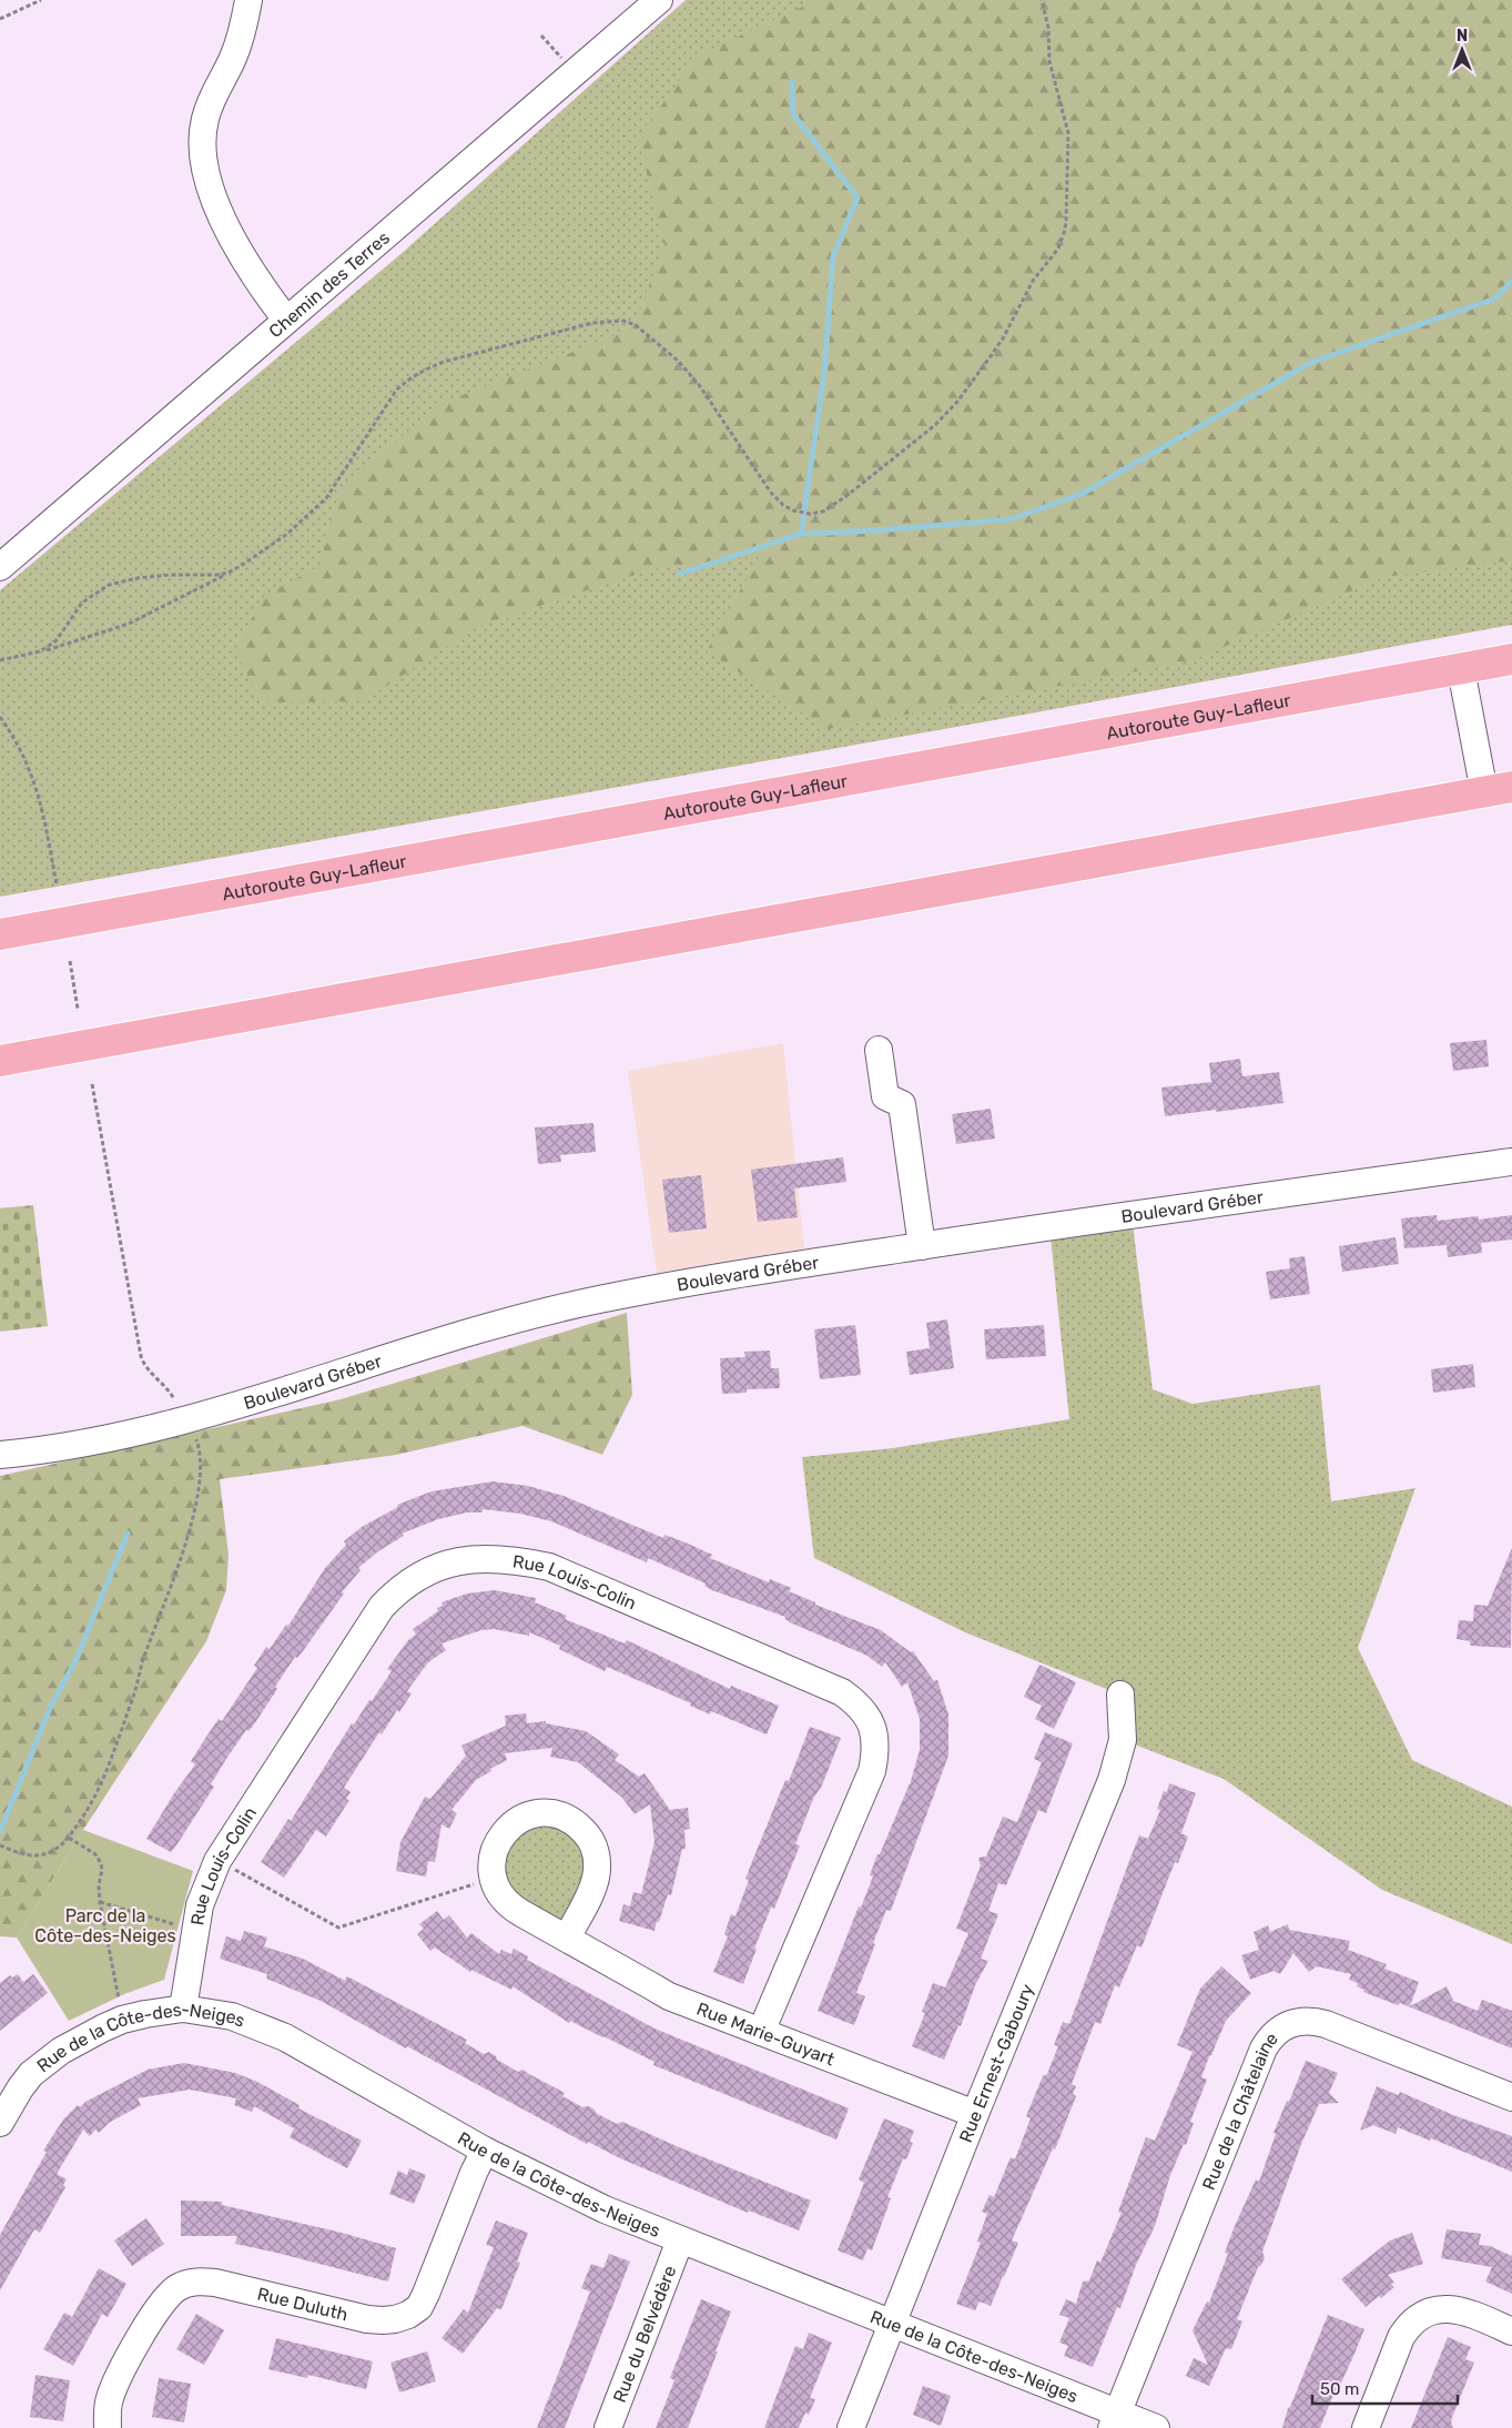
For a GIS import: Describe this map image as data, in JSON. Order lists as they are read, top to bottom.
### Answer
{
  "streets": {
    "highway": ["Autoroute Guy-Lafleur"],
    "street": [
      "Chemin des Terres",
      "Boulevard Gréber",
      "Rue Louis-Colin",
      "Rue Marie-Guyart",
      "Rue de la Côte-des-Neiges",
      "Rue Ernest-Gaboury",
      "Rue de la Châtelaine",
      "Rue Duluth",
      "Rue du Belvédère"
    ]
  },
  "crossings": [
    ["Rue Louis-Colin", "Rue Marie-Guyart"],
    ["Rue Louis-Colin", "Rue de la Côte-des-Neiges"],
    ["Rue Marie-Guyart", "Rue Ernest-Gaboury"],
    ["Rue de la Côte-des-Neiges", "Rue Ernest-Gaboury"],
    ["Rue de la Côte-des-Neiges", "Rue de la Châtelaine"],
    ["Rue de la Côte-des-Neiges", "Rue Duluth"],
    ["Rue de la Côte-des-Neiges", "Rue du Belvédère"]
  ],
  "parks": ["Parc de la Côte-des-Neiges"],
  "scale_bar": "50 m",
  "north": "top"
}
